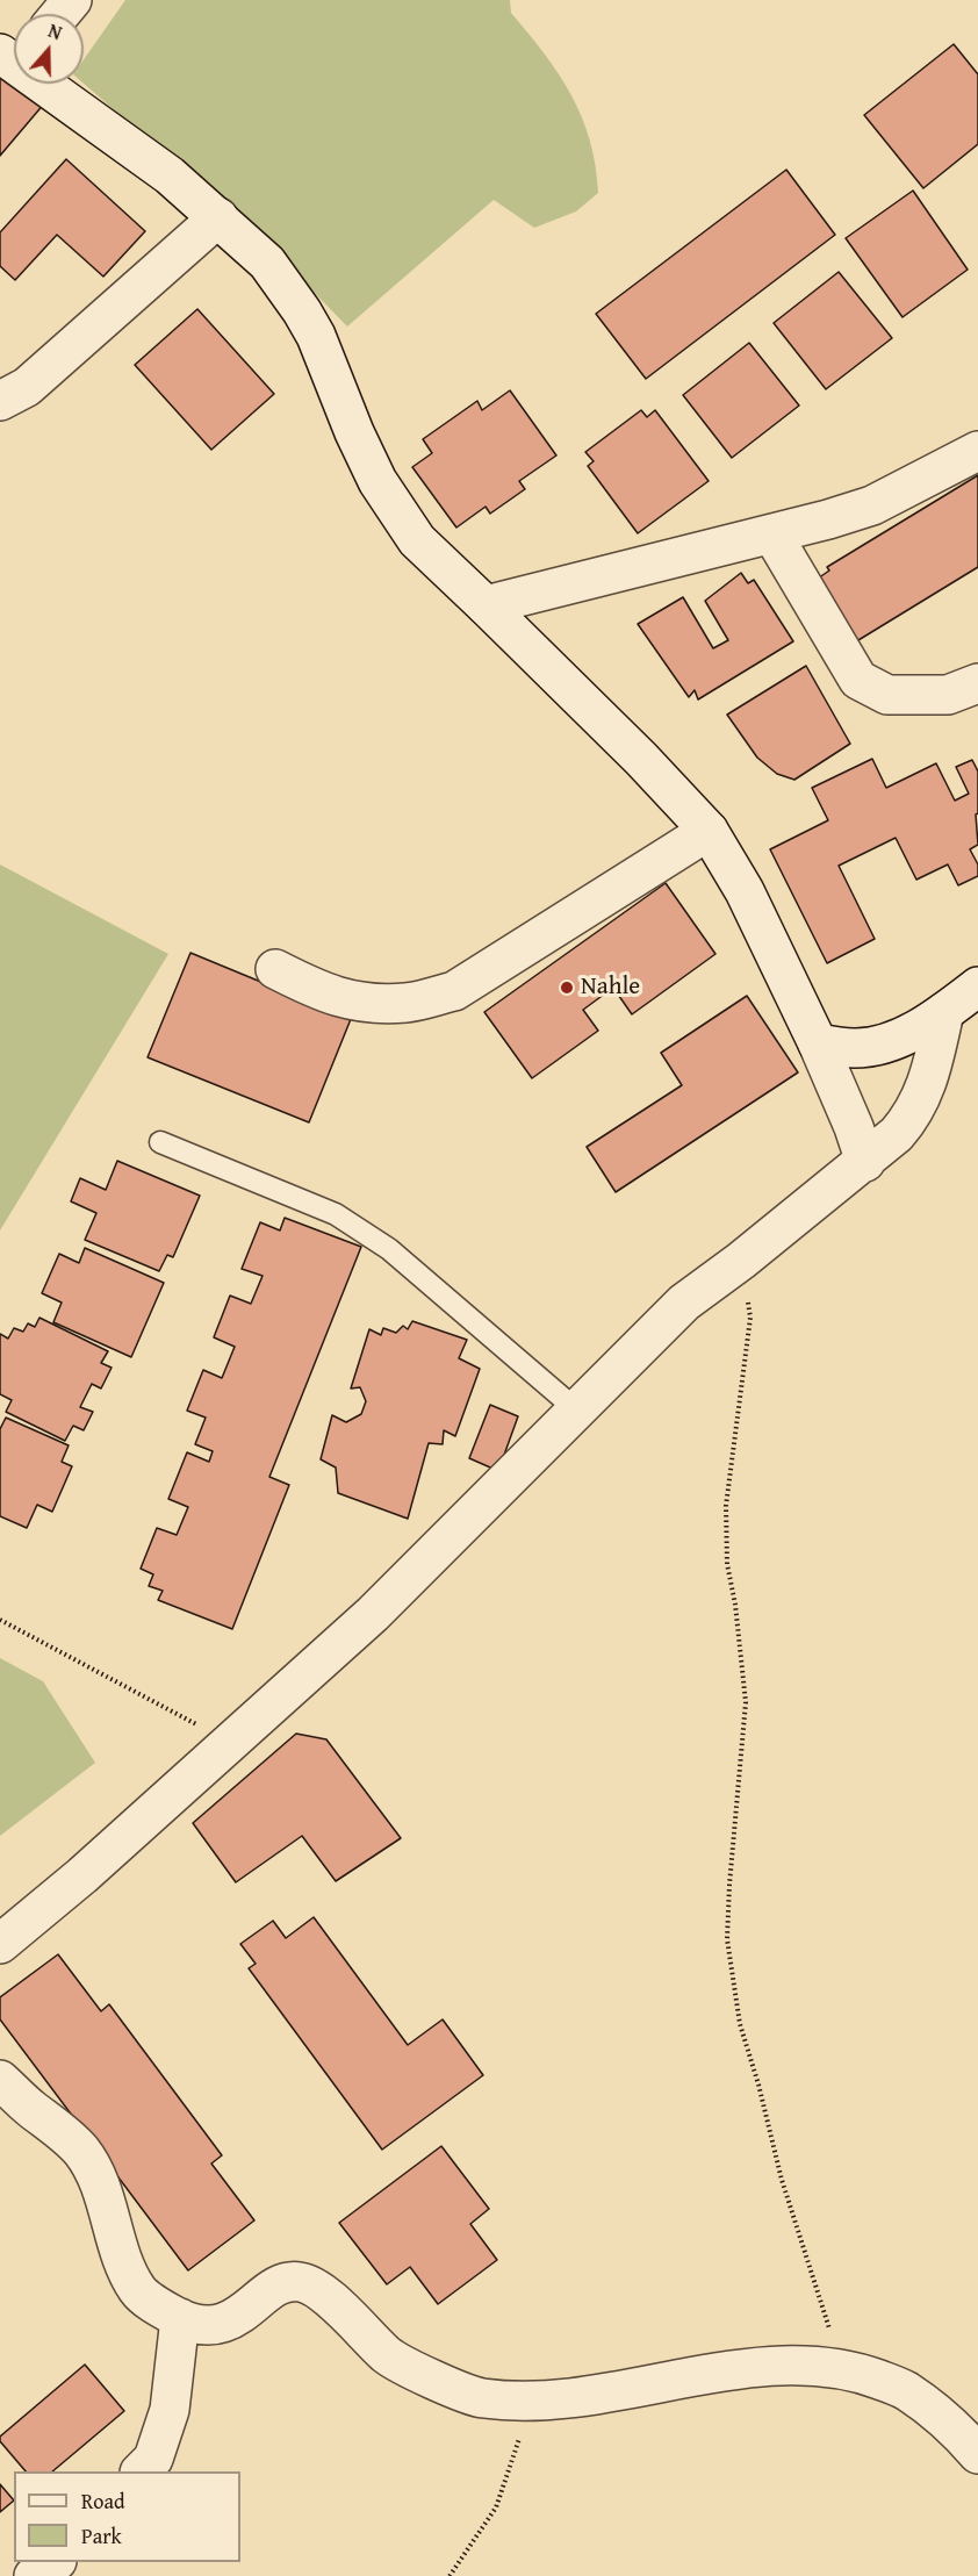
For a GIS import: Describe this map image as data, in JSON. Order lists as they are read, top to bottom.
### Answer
{
  "places": ["Nahle"],
  "legend": ["Road", "Park"],
  "north": "top"
}
